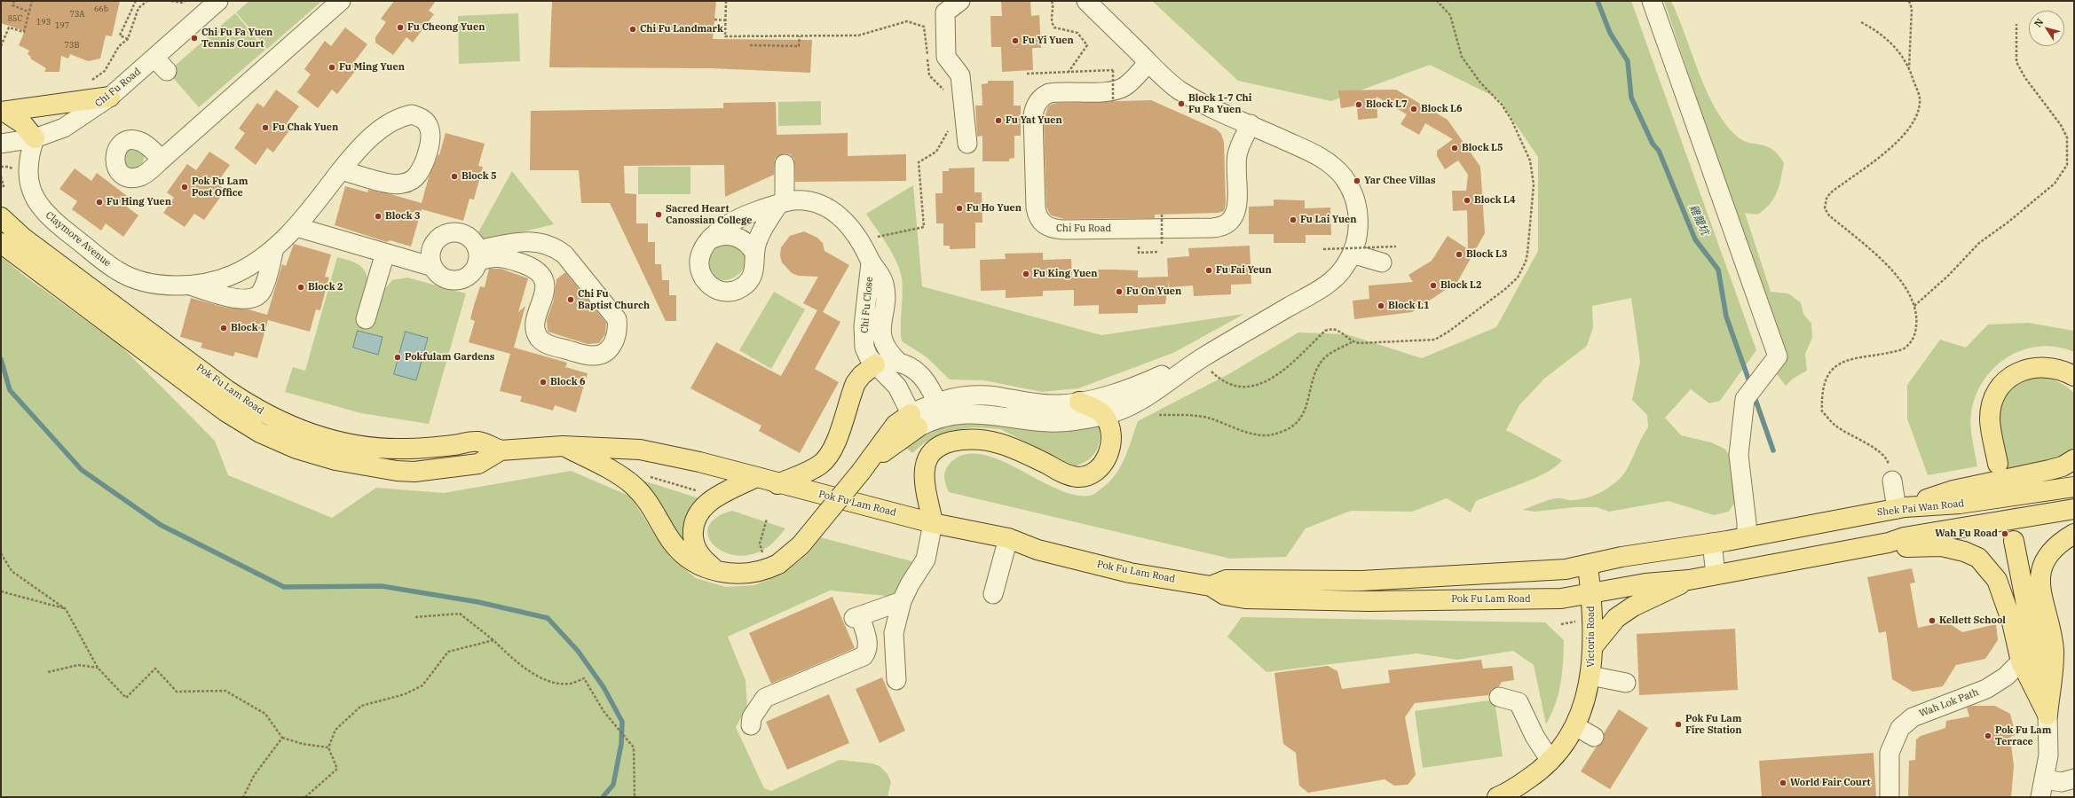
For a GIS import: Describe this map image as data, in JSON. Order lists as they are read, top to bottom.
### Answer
{
  "streets": {
    "main road": ["Pok Fu Lam Road", "Shek Pai Wan Road", "Victoria Road"],
    "street": [
      "Chi Fu Road",
      "Claymore Avenue",
      "Chi Fu Close",
      "Wah Lok Path"
    ]
  },
  "crossings": [
    ["Chi Fu Road", "Claymore Avenue"],
    ["Pok Fu Lam Road", "Shek Pai Wan Road"],
    ["Pok Fu Lam Road", "Victoria Road"]
  ],
  "water": ["雞籠坑"],
  "places": [
    "Fu Cheong Yuen",
    "Chi Fu Landmark",
    "Chi Fu Fa Yuen Tennis Court",
    "Fu Yi Yuen",
    "Fu Ming Yuen",
    "Block 1-7 Chi Fu Fa Yuen",
    "Block L7",
    "Block L6",
    "Fu Yat Yuen",
    "Fu Chak Yuen",
    "Block L5",
    "Block 5",
    "Yar Chee Villas",
    "Pok Fu Lam Post Office",
    "Block L4",
    "Fu Hing Yuen",
    "Fu Ho Yuen",
    "Sacred Heart Canossian College",
    "Block 3",
    "Fu Lai Yuen",
    "Block L3",
    "Fu Fai Yeun",
    "Fu King Yuen",
    "Block L2",
    "Block 2",
    "Fu On Yuen",
    "Chi Fu Baptist Church",
    "Block L1",
    "Block 1",
    "Pokfulam Gardens",
    "Block 6",
    "Wah Fu Road",
    "Kellett School",
    "Pok Fu Lam Fire Station",
    "Pok Fu Lam Terrace",
    "World Fair Court"
  ],
  "house_numbers": [
    "66b",
    "73A",
    "85C",
    "193",
    "197",
    "73B"
  ],
  "north": "top left"
}
